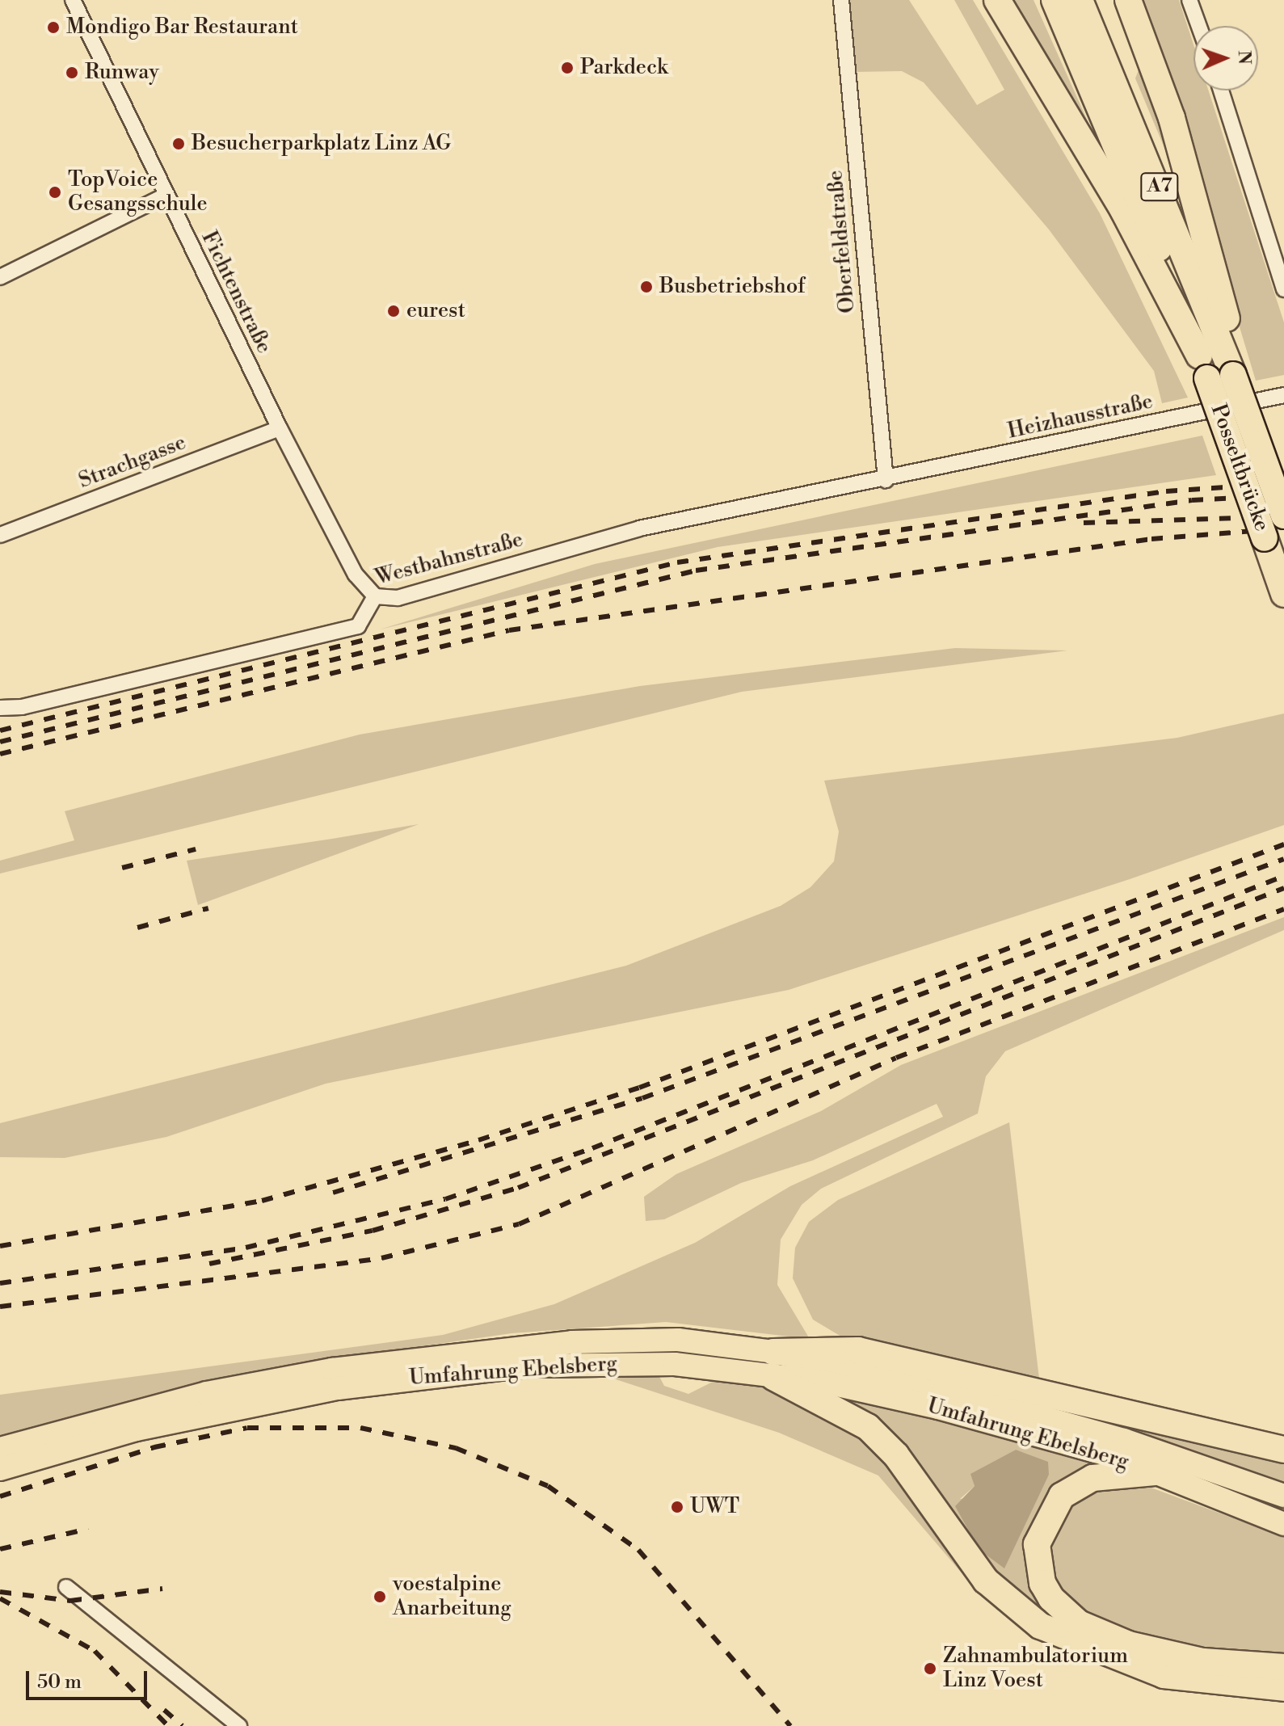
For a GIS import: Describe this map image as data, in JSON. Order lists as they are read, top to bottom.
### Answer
{
  "streets": {
    "highway": ["A7", "Posseltbrücke"],
    "main road": ["Umfahrung Ebelsberg"],
    "street": [
      "Oberfeldstraße",
      "Fichtenstraße",
      "Heizhausstraße",
      "Strachgasse",
      "Westbahnstraße"
    ]
  },
  "crossings": [
    ["A7", "Posseltbrücke"],
    ["Oberfeldstraße", "Heizhausstraße"],
    ["Oberfeldstraße", "Westbahnstraße"],
    ["Fichtenstraße", "Strachgasse"],
    ["Fichtenstraße", "Westbahnstraße"],
    ["Heizhausstraße", "Westbahnstraße"]
  ],
  "places": [
    "Mondigo Bar Restaurant",
    "Parkdeck",
    "Runway",
    "Besucherparkplatz Linz AG",
    "TopVoice Gesangsschule",
    "Busbetriebshof",
    "eurest",
    "UWT",
    "voestalpine Anarbeitung",
    "Zahnambulatorium Linz Voest"
  ],
  "scale_bar": "50 m",
  "north": "right"
}
